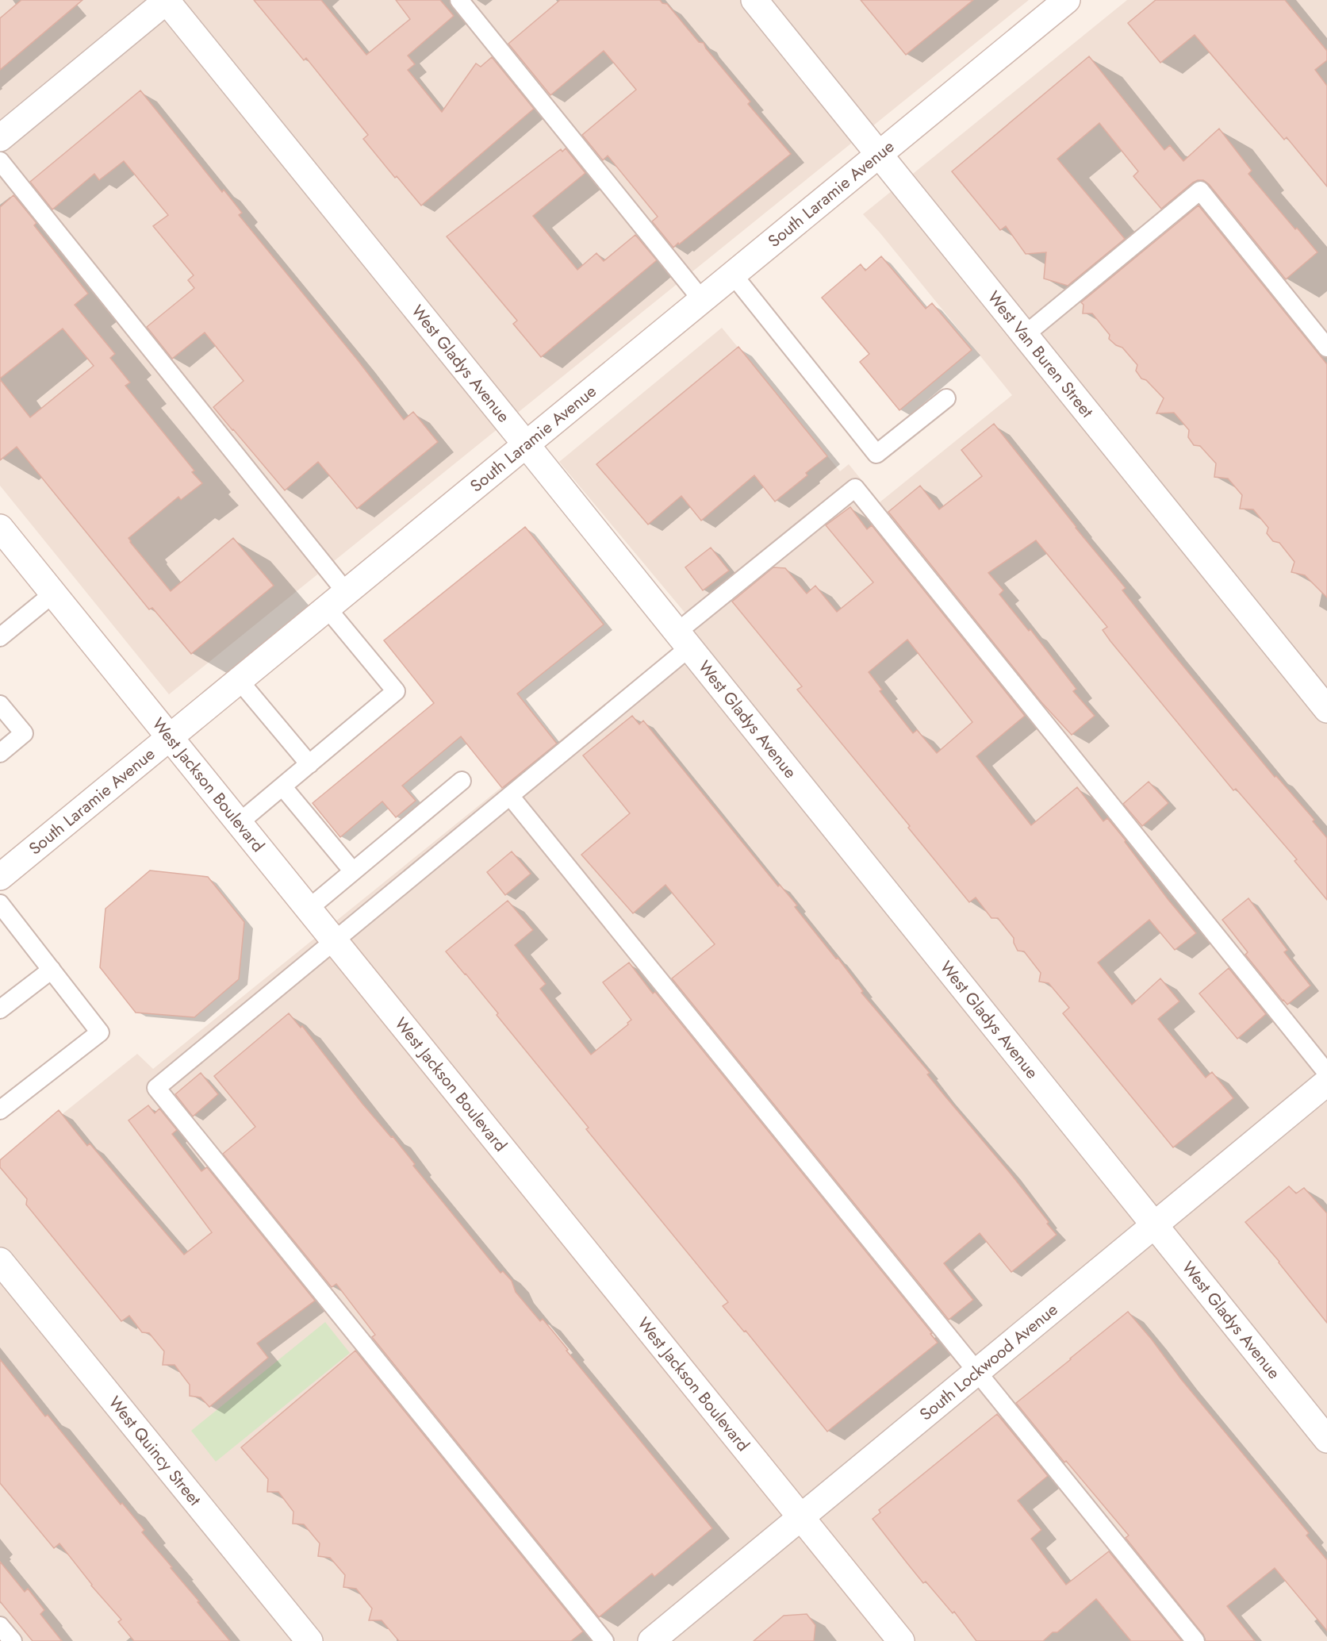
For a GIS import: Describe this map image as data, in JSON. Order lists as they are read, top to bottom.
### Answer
{
  "streets": {
    "street": [
      "South Laramie Avenue",
      "West Van Buren Street",
      "West Gladys Avenue",
      "West Jackson Boulevard",
      "South Lockwood Avenue",
      "West Quincy Street"
    ]
  },
  "crossings": [
    ["South Laramie Avenue", "West Van Buren Street"],
    ["South Laramie Avenue", "West Gladys Avenue"],
    ["South Laramie Avenue", "West Jackson Boulevard"],
    ["West Gladys Avenue", "South Lockwood Avenue"],
    ["West Jackson Boulevard", "South Lockwood Avenue"]
  ]
}
